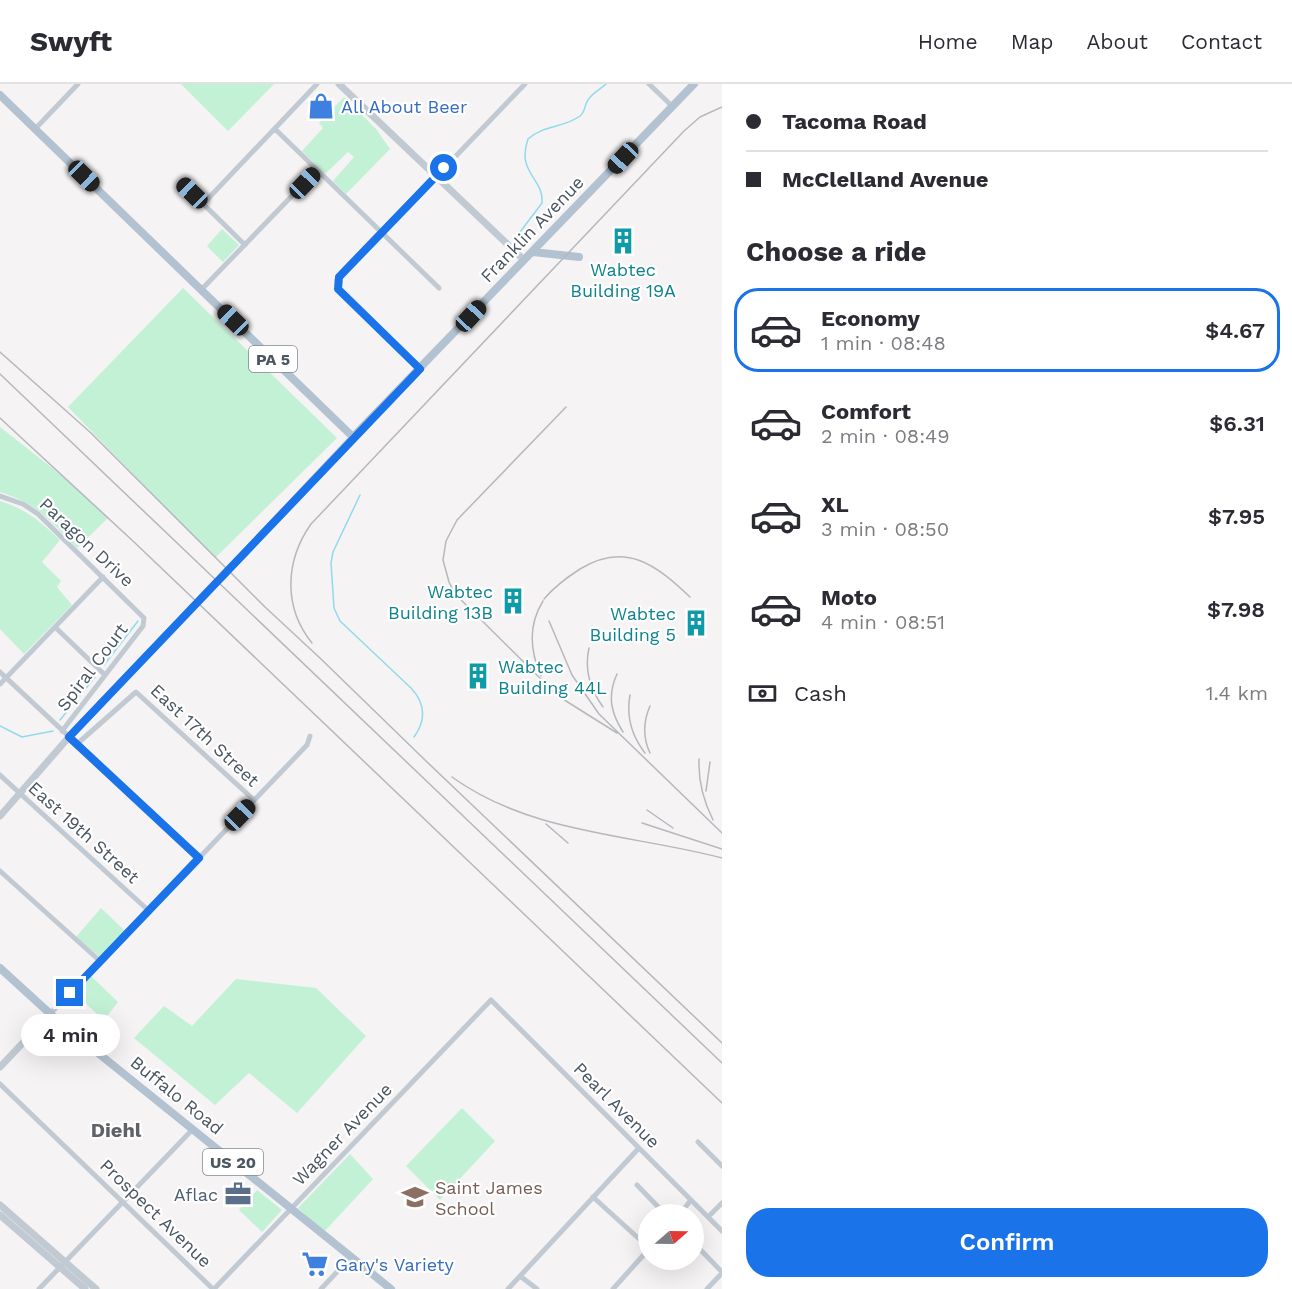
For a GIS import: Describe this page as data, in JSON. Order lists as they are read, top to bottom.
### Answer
{
  "streets": {
    "main road": [
      "Franklin Avenue",
      "PA 5",
      "Buffalo Road",
      "US 20"
    ],
    "street": [
      "Paragon Drive",
      "Spiral Court",
      "East 17th Street",
      "East 19th Street",
      "Pearl Avenue",
      "Wagner Avenue",
      "Prospect Avenue"
    ]
  },
  "crossings": [
    ["Franklin Avenue", "PA 5"],
    ["Franklin Avenue", "East 19th Street"],
    ["Paragon Drive", "Spiral Court"],
    ["Buffalo Road", "Wagner Avenue"],
    ["Pearl Avenue", "Wagner Avenue"],
    ["Wagner Avenue", "Prospect Avenue"]
  ],
  "districts": ["Diehl"],
  "places": {
    "shop": ["All About Beer"],
    "building": [
      "Wabtec Building 19A",
      "Wabtec Building 13B",
      "Wabtec Building 5",
      "Wabtec Building 44L"
    ],
    "office": ["Aflac"],
    "school or university": ["Saint James School"],
    "supermarket": ["Gary's Variety"]
  },
  "north": "right",
  "page": {
    "header": "Swyft",
    "nav": [
      "Home",
      "Map",
      "About",
      "Contact"
    ],
    "banner": ["Tacoma Road", "McClelland Avenue"],
    "heading": "Choose a ride",
    "list": [
      {
        "name": "Economy",
        "note": "1 min · 08:48",
        "value": "$4.67"
      },
      {
        "name": "Comfort",
        "note": "2 min · 08:49",
        "value": "$6.31"
      },
      {
        "name": "XL",
        "note": "3 min · 08:50",
        "value": "$7.95"
      },
      {
        "name": "Moto",
        "note": "4 min · 08:51",
        "value": "$7.98"
      }
    ],
    "pay": ["Cash", "1.4 km"],
    "bubble": "4 min",
    "buttons": "Confirm"
  }
}
